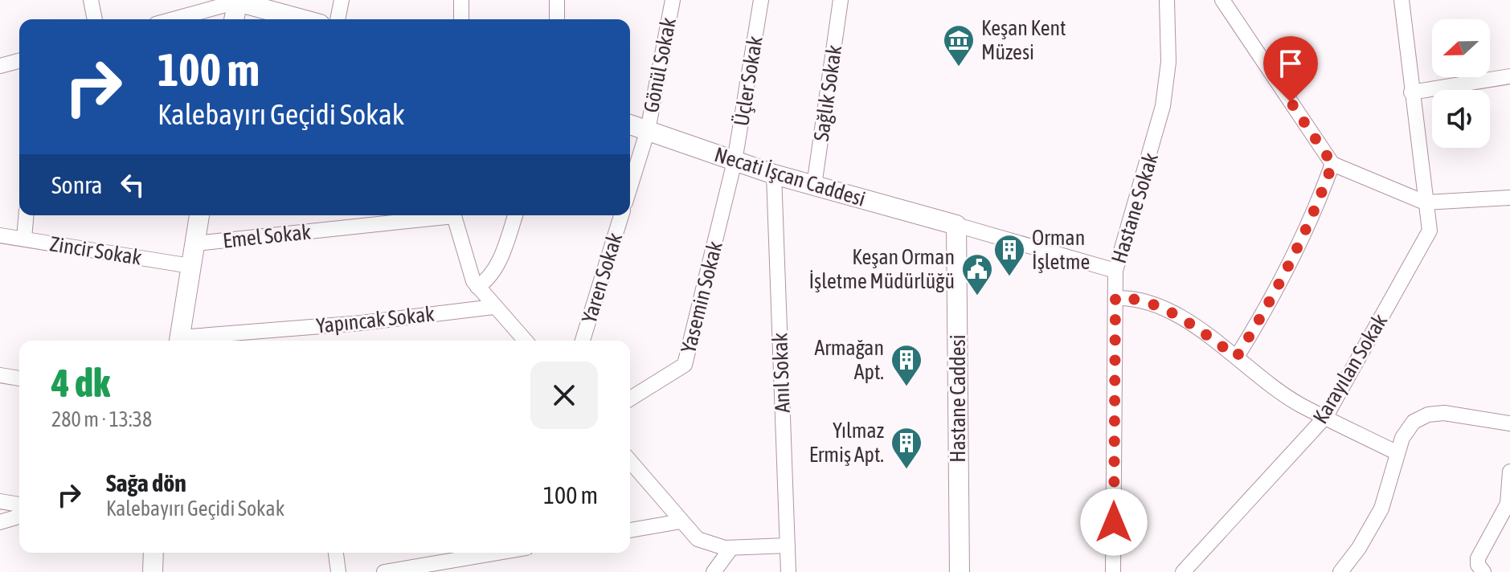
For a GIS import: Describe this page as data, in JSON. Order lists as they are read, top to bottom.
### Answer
{
  "streets": {
    "main road": ["Necati İşcan Caddesi", "Hastane Caddesi"],
    "street": [
      "Gönül Sokak",
      "Üçler Sokak",
      "Sağlık Sokak",
      "Hastane Sokak",
      "Emel Sokak",
      "Zincir Sokak",
      "Yaren Sokak",
      "Yasemin Sokak",
      "Yapıncak Sokak",
      "Karayılan Sokak",
      "Anıl Sokak"
    ]
  },
  "crossings": [
    ["Gönül Sokak", "Necati İşcan Caddesi"],
    ["Üçler Sokak", "Necati İşcan Caddesi"],
    ["Üçler Sokak", "Yasemin Sokak"],
    ["Sağlık Sokak", "Necati İşcan Caddesi"],
    ["Necati İşcan Caddesi", "Yasemin Sokak"],
    ["Necati İşcan Caddesi", "Anıl Sokak"],
    ["Necati İşcan Caddesi", "Hastane Caddesi"]
  ],
  "places": {
    "museum": ["Keşan Kent Müzesi"],
    "building": ["Orman İşletme", "Armağan Apt.", "Yılmaz Ermiş Apt."],
    "public building": ["Keşan Orman İşletme Müdürlüğü"]
  },
  "north": "left",
  "page": {
    "turn": ["100 m", "Kalebayırı Geçidi Sokak"],
    "then": "Sonra",
    "heading": ["4 dk", "280 m · 13:38"],
    "list": [
      {
        "name": "Sağa dön",
        "note": "Kalebayırı Geçidi Sokak",
        "value": "100 m"
      }
    ]
  }
}
